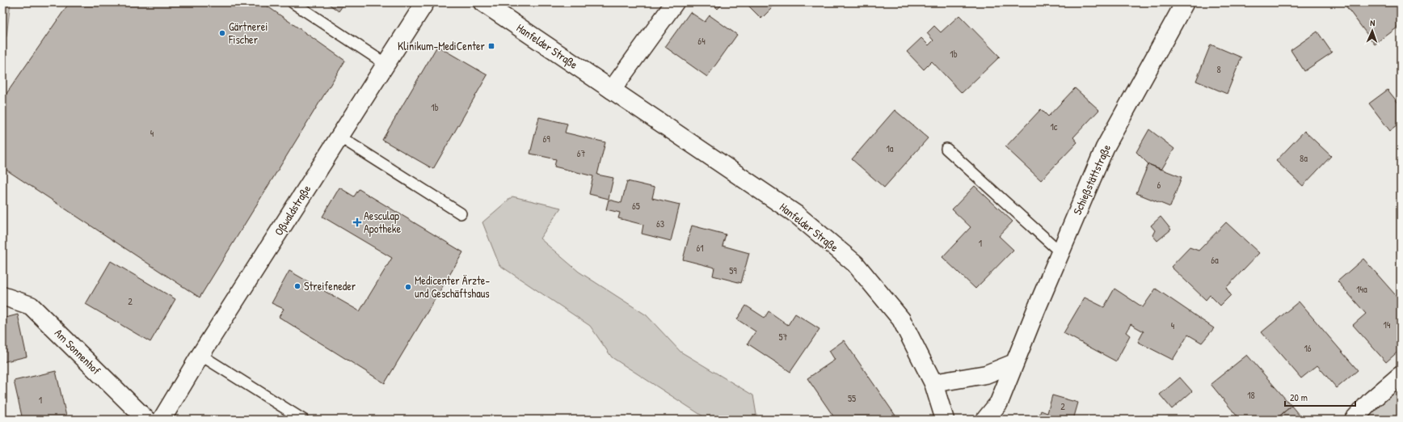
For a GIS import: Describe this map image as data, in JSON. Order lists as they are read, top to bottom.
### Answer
{
  "streets": {
    "street": [
      "Hanfelder Straße",
      "Schießstättstraße",
      "Oßwaldstraße",
      "Am Sonnenhof"
    ]
  },
  "places": {
    "other": ["Gärtnerei Fischer", "Streifeneder", "Medicenter Ärzte- und Geschäftshaus"],
    "transit": ["Klinikum-MediCenter"],
    "health": ["Aesculap Apotheke"]
  },
  "house_numbers": [
    "64",
    "1b",
    "8",
    "1b",
    "1c",
    "4",
    "69",
    "1a",
    "67",
    "8a",
    "6",
    "65",
    "63",
    "1",
    "61",
    "6a",
    "59",
    "14a",
    "2",
    "14",
    "4",
    "57",
    "16",
    "18",
    "55",
    "1",
    "2"
  ],
  "scale_bar": "20 m",
  "north": "top"
}
